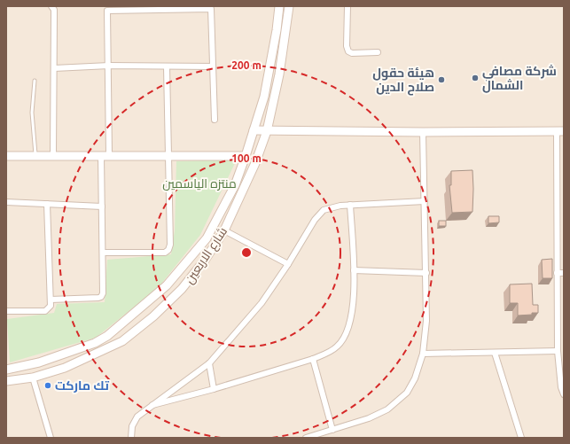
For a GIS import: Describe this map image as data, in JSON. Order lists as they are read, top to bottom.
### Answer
{
  "streets": {
    "main road": ["شارع الاربعين"]
  },
  "parks": ["منتزه الياسمين"],
  "places": ["شركة مصافي الشمال", "هيئة حقول صلاح الدين", "تك ماركت"],
  "rings": ["200 m", "100 m"]
}
